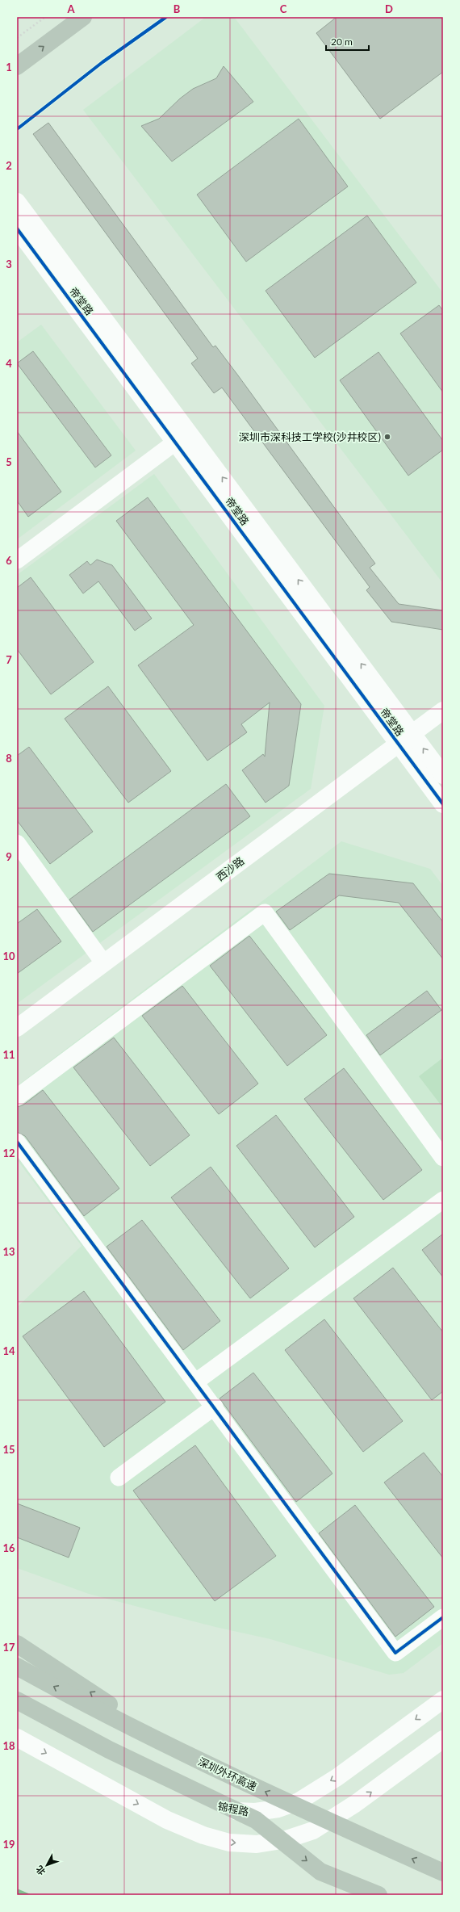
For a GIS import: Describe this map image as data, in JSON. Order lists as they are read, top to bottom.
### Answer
{
  "streets": {
    "highway": ["深圳外环高速"],
    "street": ["帝堂路", "西沙路", "锦程路"]
  },
  "crossings": [
    ["帝堂路", "西沙路"]
  ],
  "one_way": ["锦程路"],
  "places": ["深圳市深科技工学校(沙井校区)"],
  "scale_bar": "20 m",
  "north": "bottom left",
  "grid": {
    "columns": [
      "A",
      "B",
      "C",
      "D"
    ],
    "rows": [
      "1",
      "2",
      "3",
      "4",
      "5",
      "6",
      "7",
      "8",
      "9",
      "10",
      "11",
      "12",
      "13",
      "14",
      "15",
      "16",
      "17",
      "18",
      "19"
    ]
  }
}
